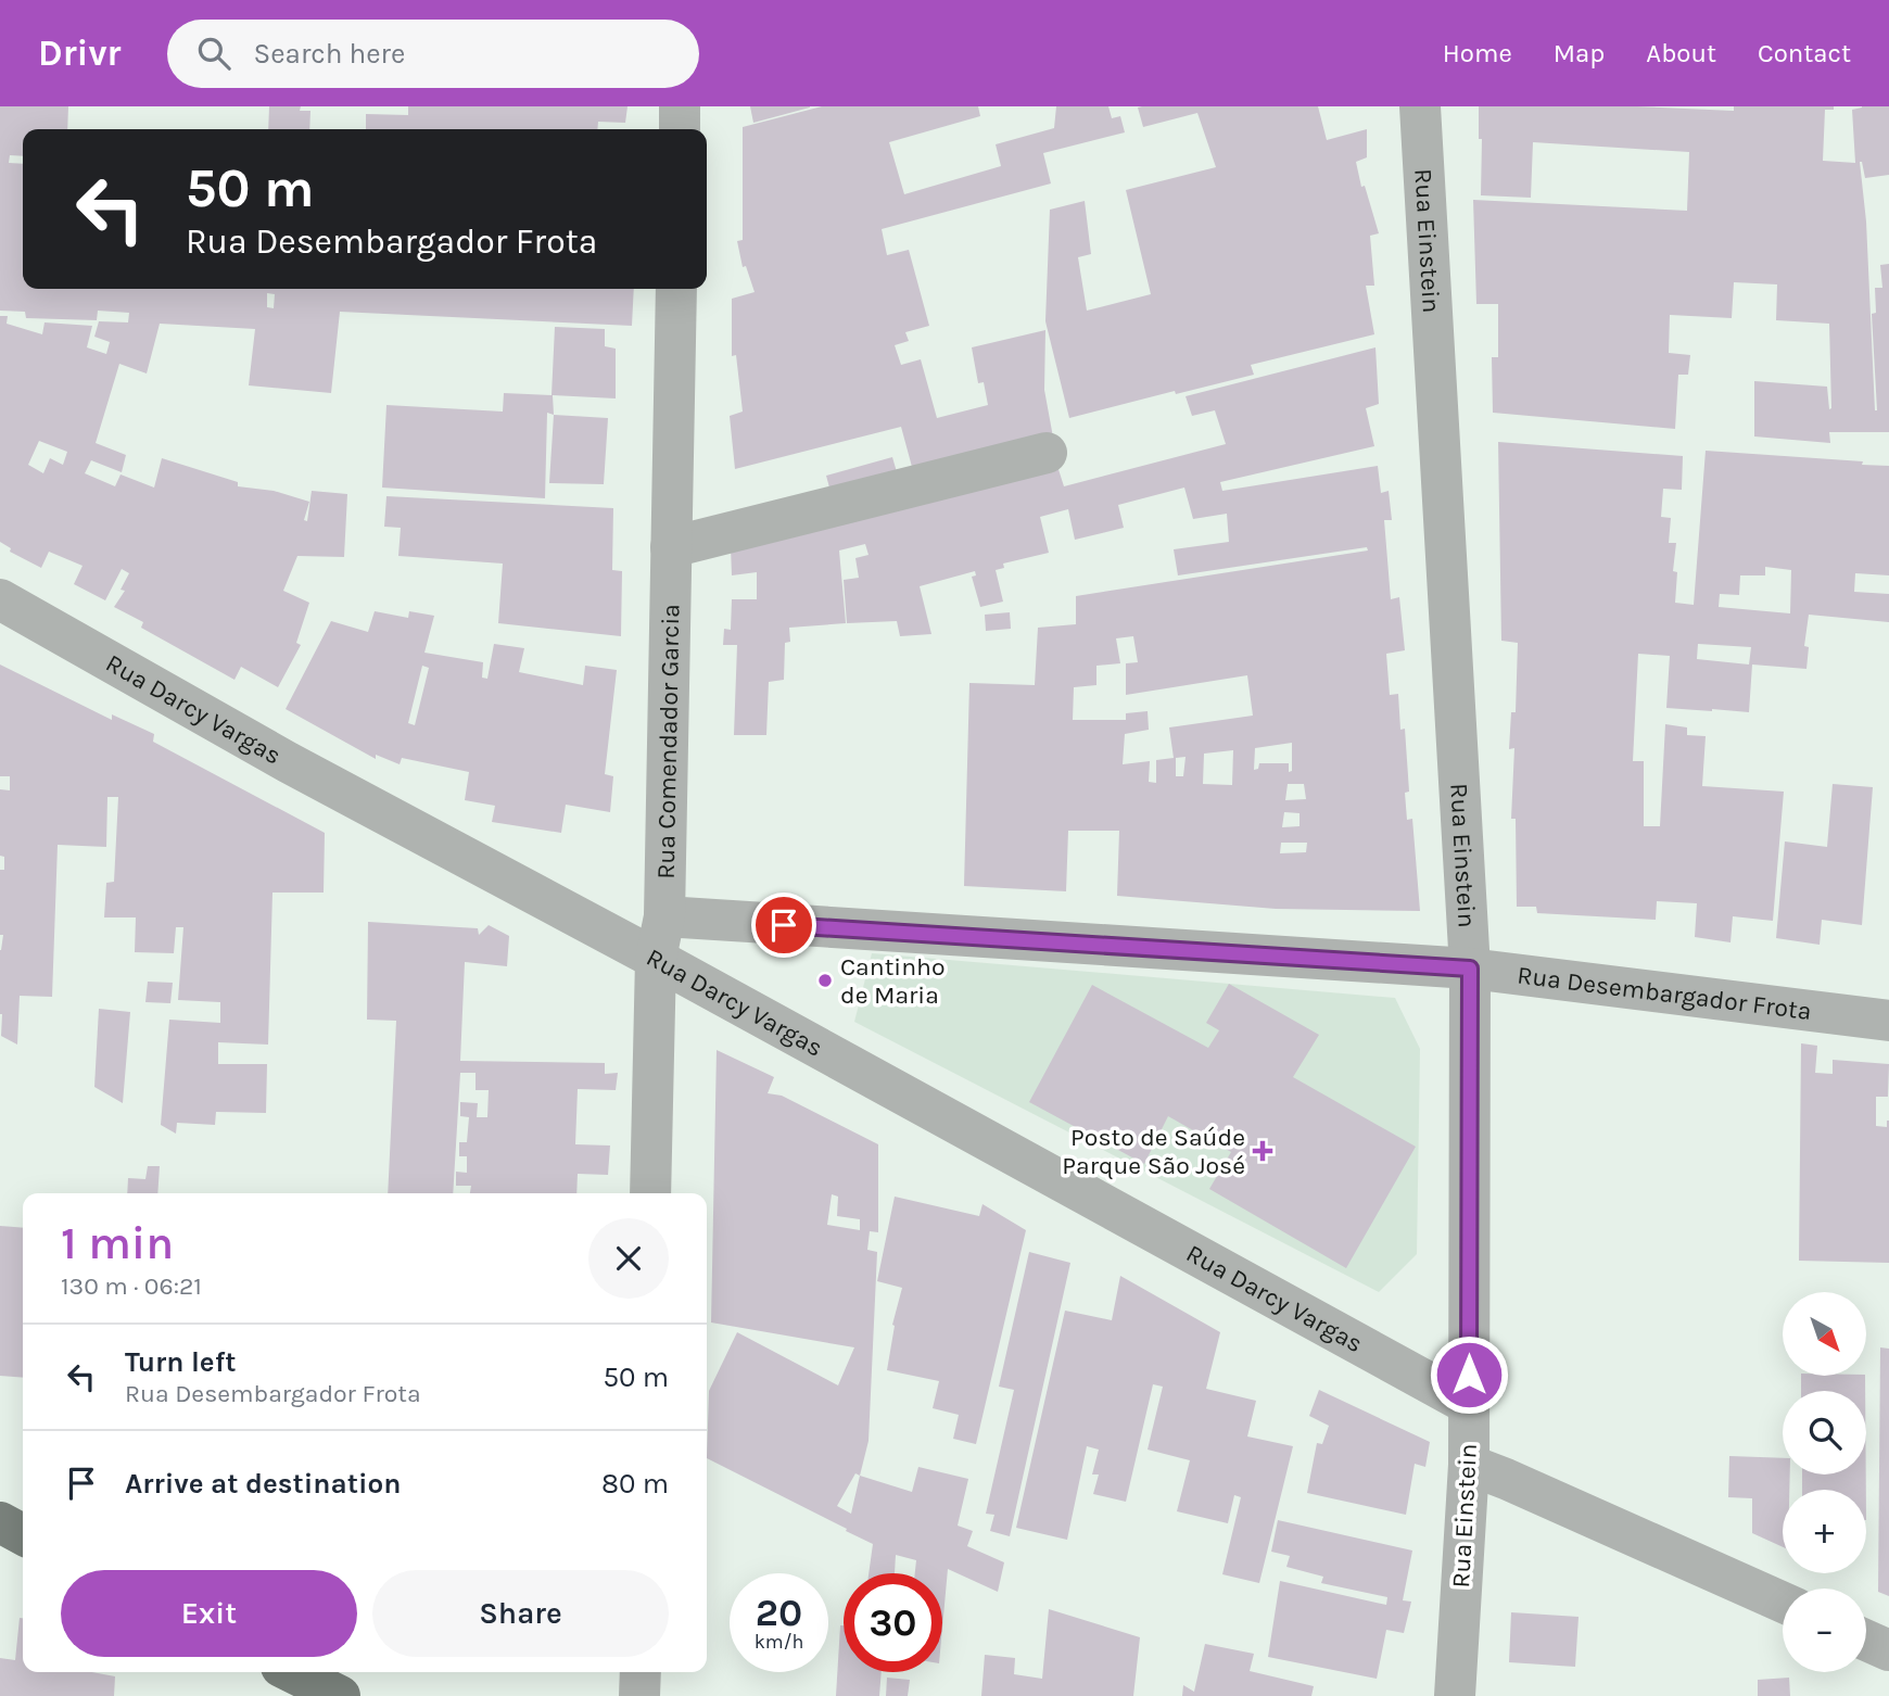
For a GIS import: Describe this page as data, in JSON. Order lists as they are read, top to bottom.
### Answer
{
  "streets": {
    "street": [
      "Rua Einstein",
      "Rua Darcy Vargas",
      "Rua Comendador Garcia",
      "Rua Desembargador Frota"
    ]
  },
  "crossings": [
    ["Rua Einstein", "Rua Darcy Vargas"],
    ["Rua Einstein", "Rua Desembargador Frota"],
    ["Rua Darcy Vargas", "Rua Comendador Garcia"],
    ["Rua Comendador Garcia", "Rua Desembargador Frota"]
  ],
  "places": {
    "other": ["Cantinho de Maria"],
    "health": ["Posto de Saúde Parque São José"]
  },
  "north": "bottom right",
  "page": {
    "header": "Drivr",
    "search": "Search here",
    "nav": [
      "Home",
      "Map",
      "About",
      "Contact"
    ],
    "turn": ["50 m", "Rua Desembargador Frota"],
    "heading": ["1 min", "130 m · 06:21"],
    "map_buttons": ["+", "−"],
    "list": [
      {
        "name": "Turn left",
        "note": "Rua Desembargador Frota",
        "value": "50 m"
      },
      {
        "name": "Arrive at destination",
        "value": "80 m"
      }
    ],
    "buttons": ["Exit", "Share"],
    "speed": "20 km/h",
    "limit": "30"
  }
}
